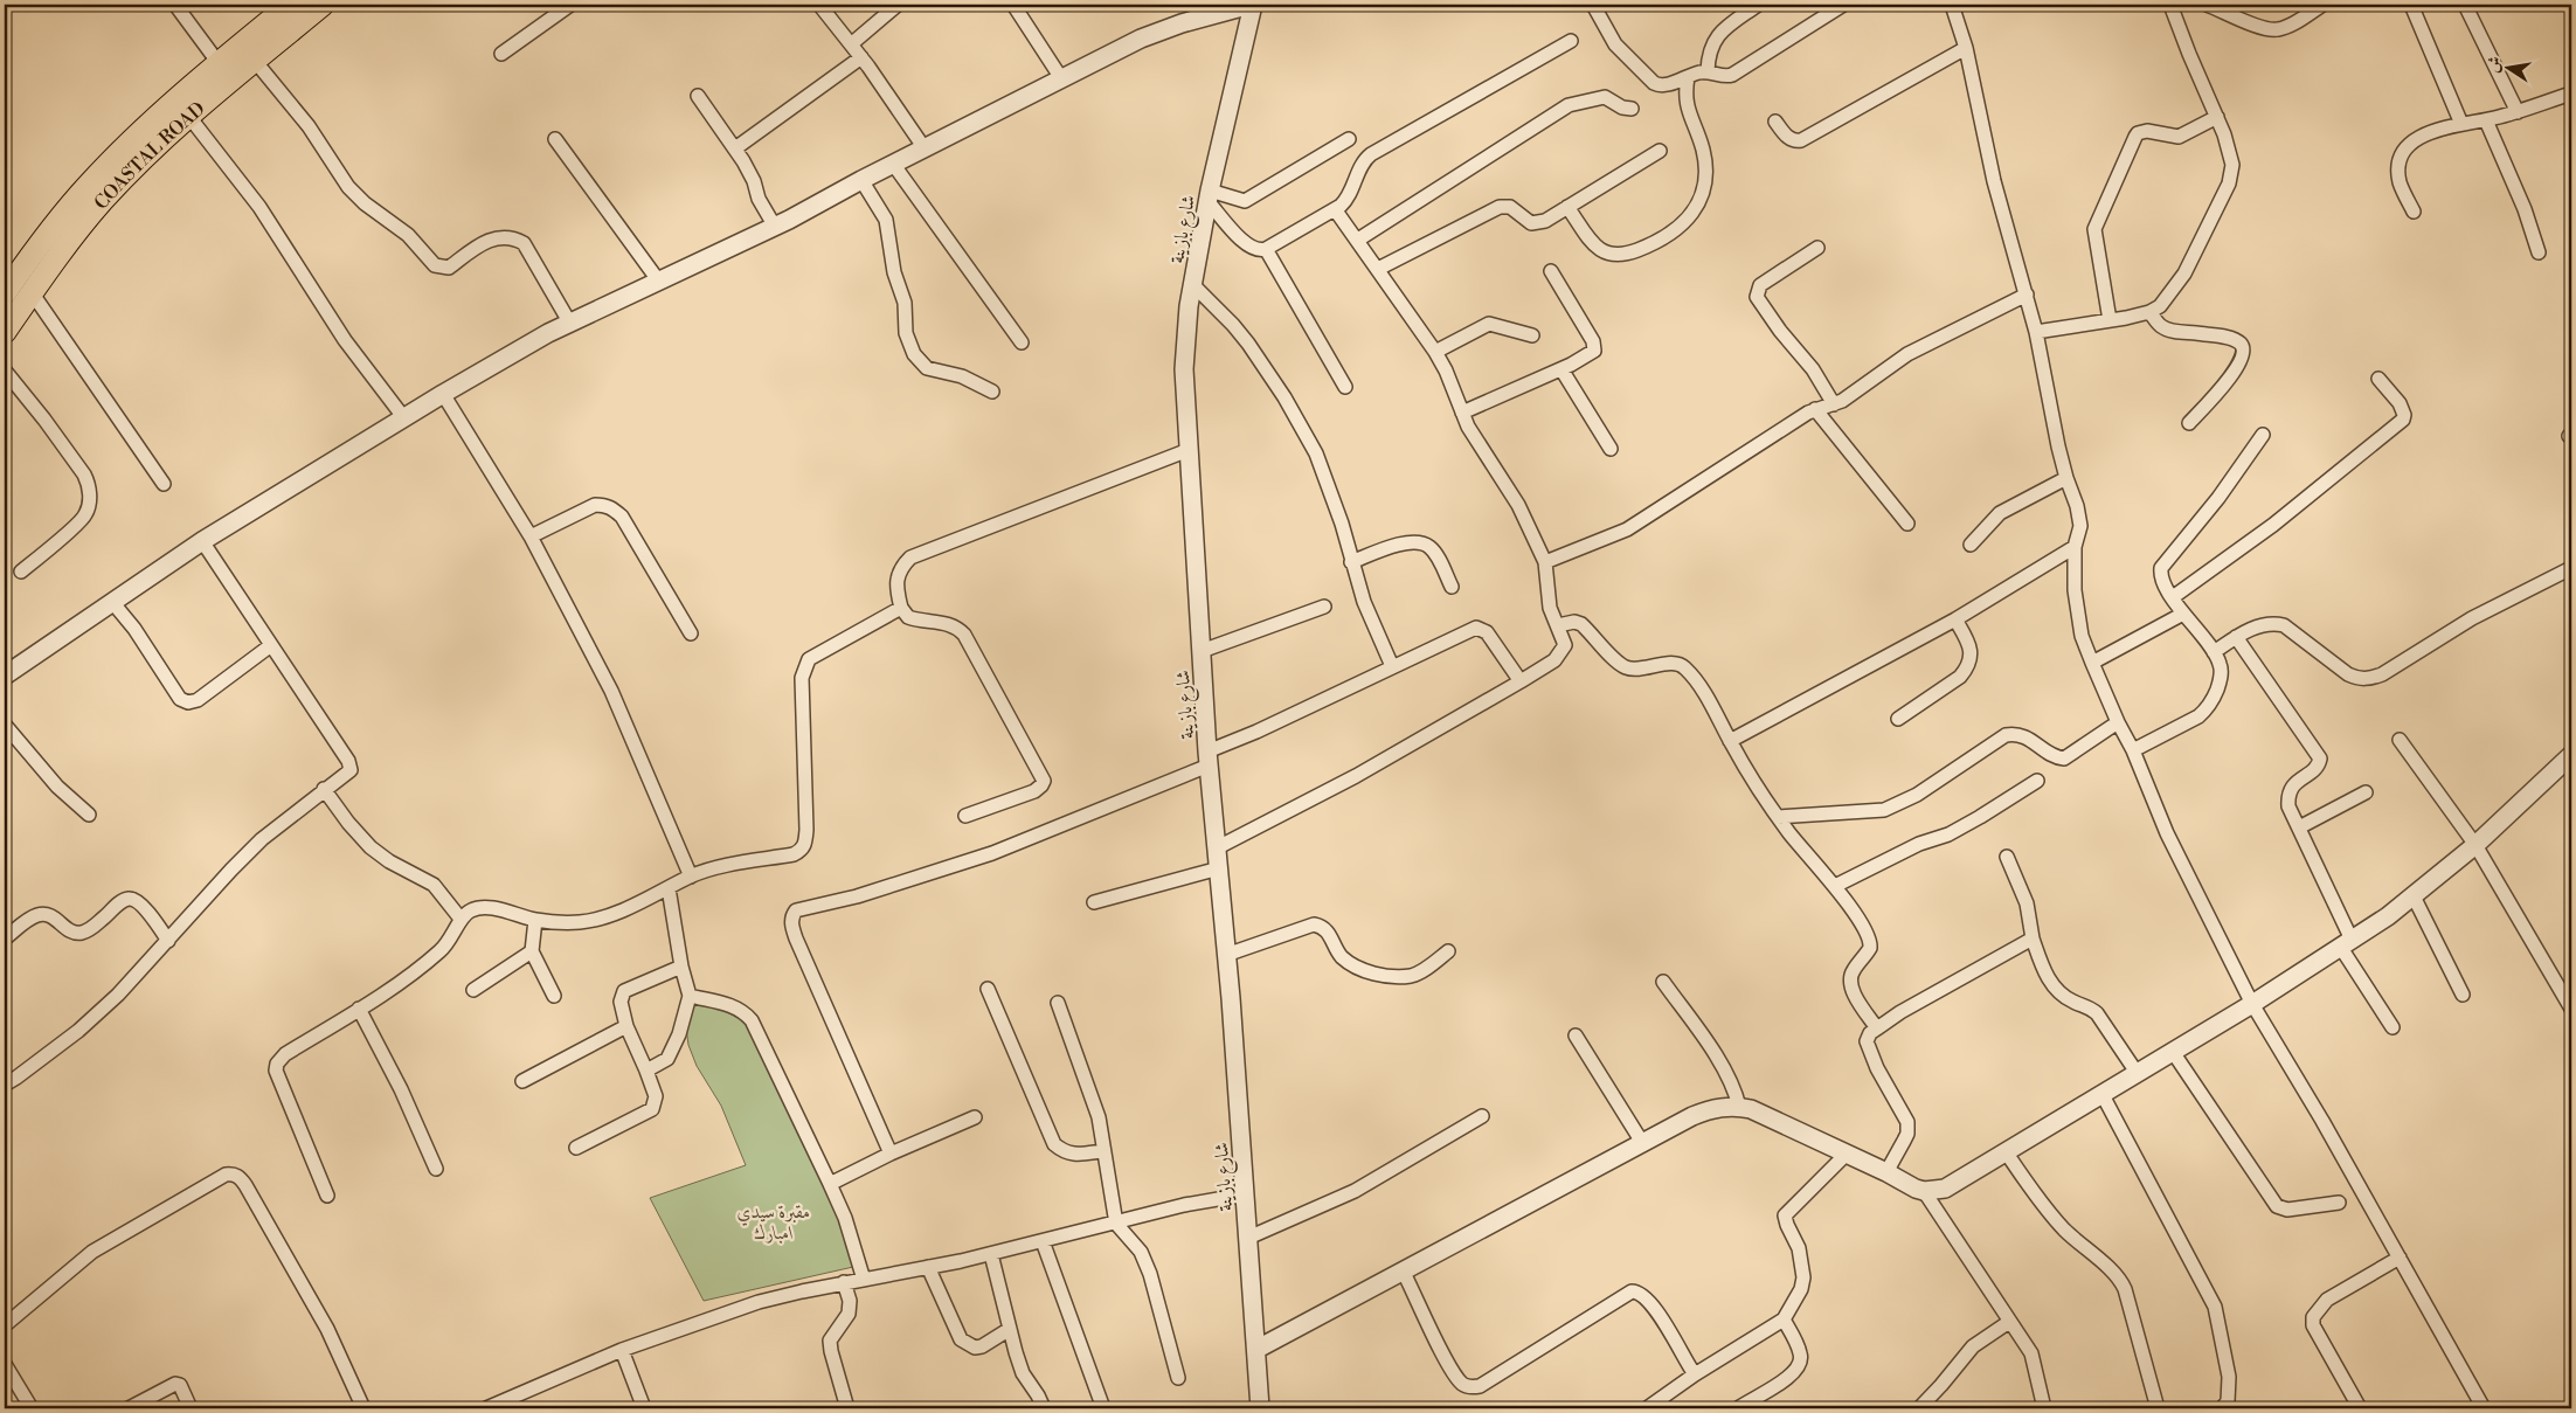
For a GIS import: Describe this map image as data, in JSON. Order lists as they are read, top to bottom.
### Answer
{
  "streets": {
    "highway": ["COASTAL ROAD"],
    "street": ["شارع بازينة"]
  },
  "parks": ["مقبرة سيدي امبارك"],
  "north": "left"
}
